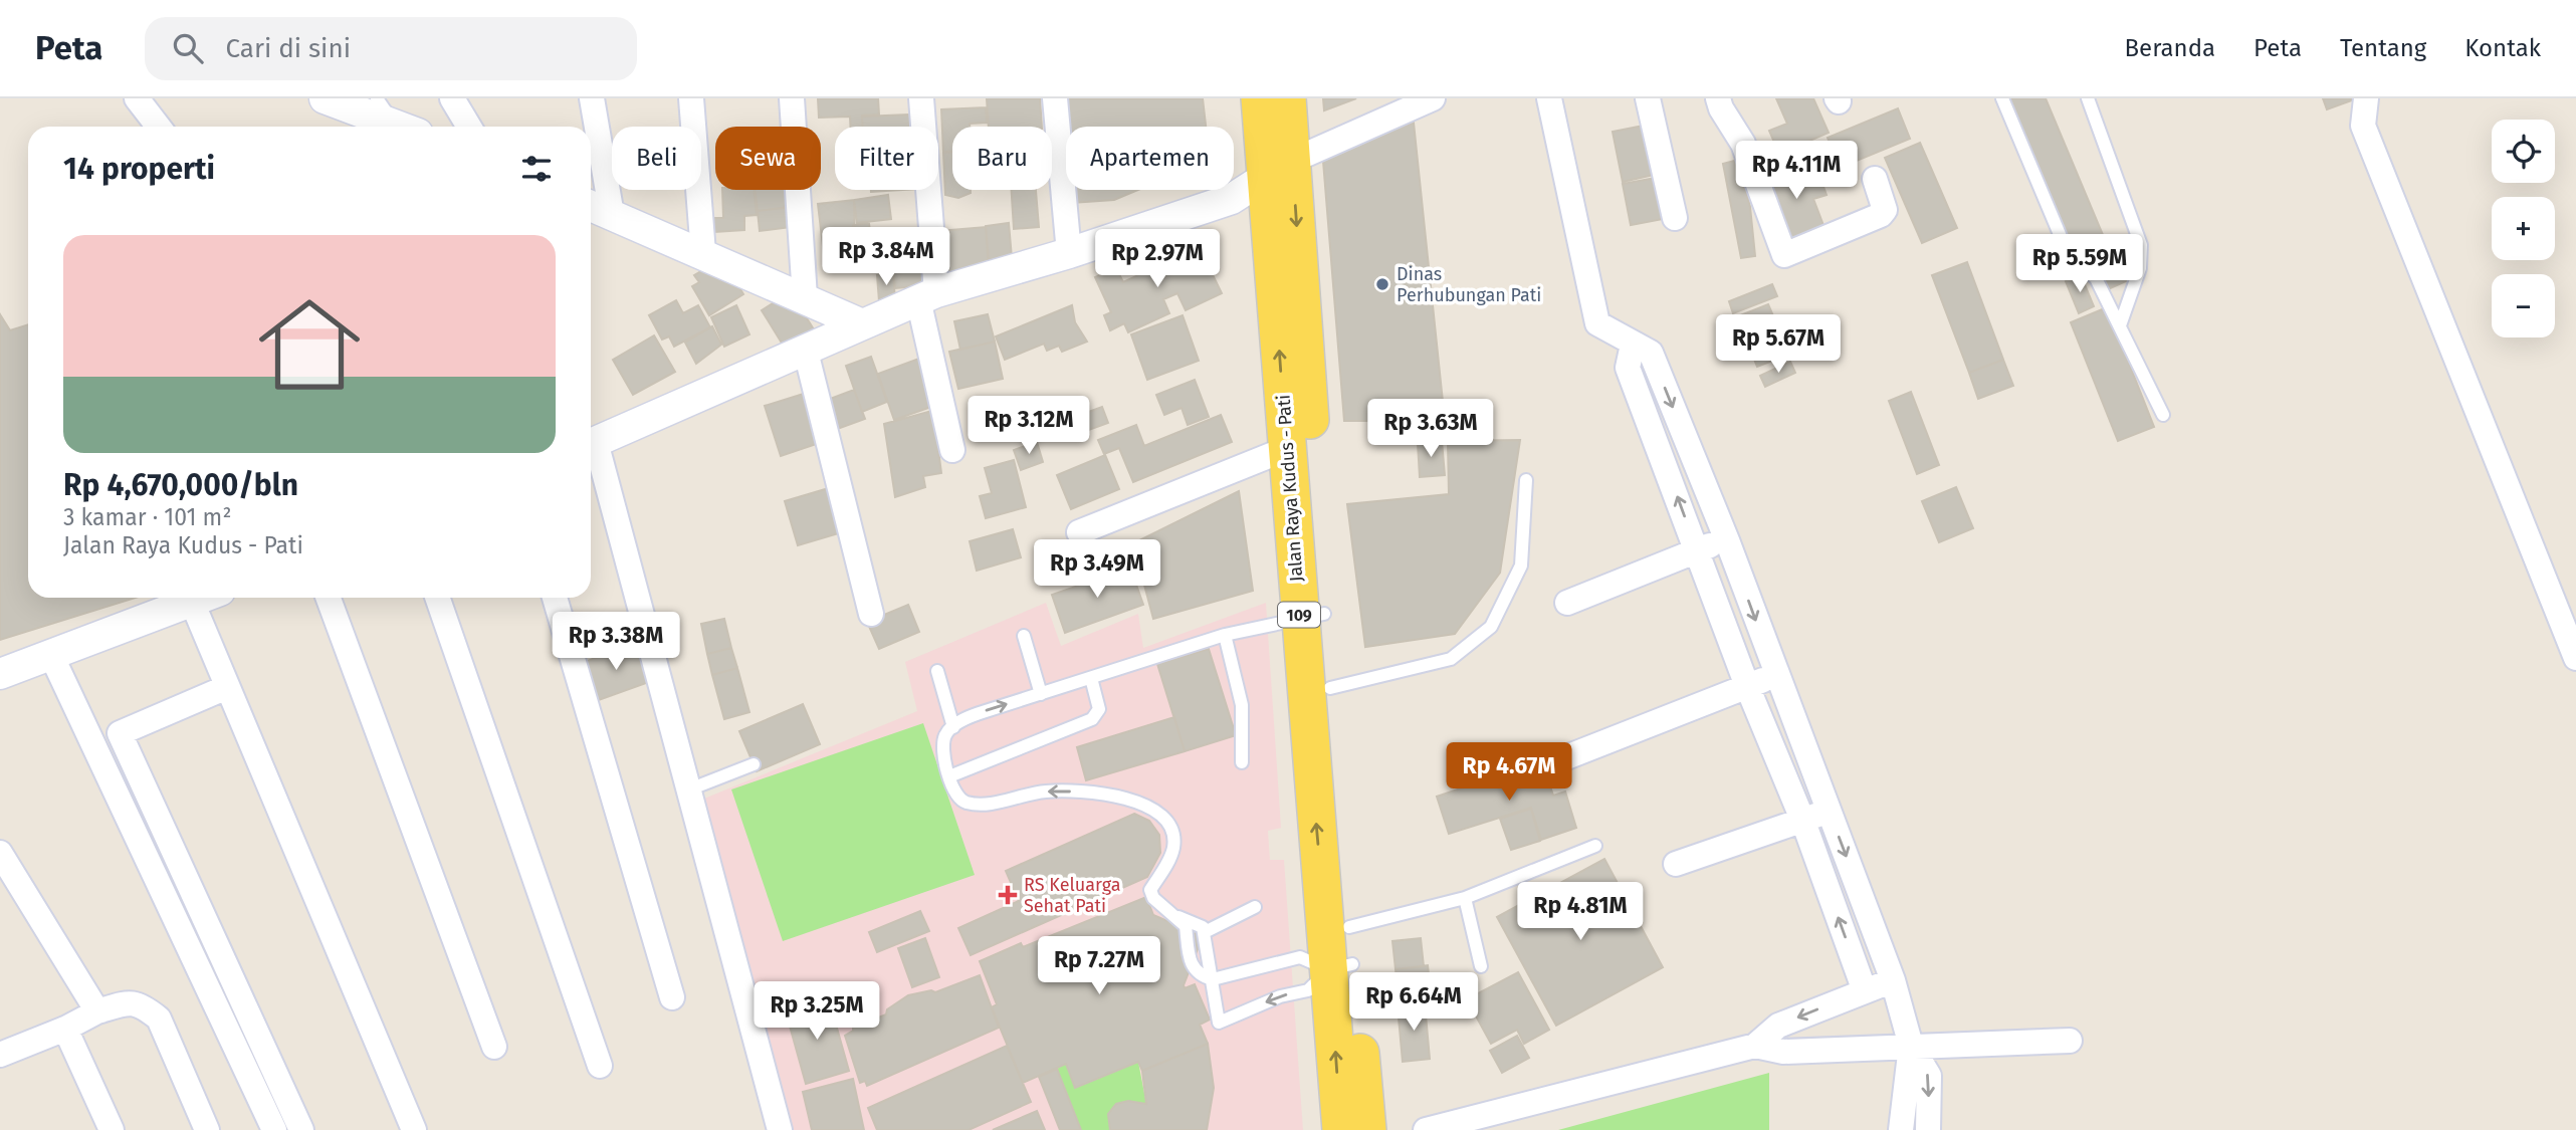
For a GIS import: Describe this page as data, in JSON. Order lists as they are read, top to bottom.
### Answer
{
  "streets": {
    "main road": ["Jalan Raya Kudus - Pati", "109"]
  },
  "places": {
    "other": ["Dinas Perhubungan Pati"],
    "health": ["RS Keluarga Sehat Pati"]
  },
  "page": {
    "header": "Peta",
    "search": "Cari di sini",
    "nav": [
      "Beranda",
      "Peta",
      "Tentang",
      "Kontak"
    ],
    "map_buttons": ["+", "−"],
    "chip": [
      "Beli",
      "Sewa",
      "Filter",
      "Baru",
      "Apartemen"
    ],
    "heading": "14 properti",
    "price": [
      "Rp 4.11M",
      "Rp 3.84M",
      "Rp 2.97M",
      "Rp 5.59M",
      "Rp 5.67M",
      "Rp 3.12M",
      "Rp 3.63M",
      "Rp 3.49M",
      "Rp 3.38M",
      "Rp 4.67M",
      "Rp 4.81M",
      "Rp 7.27M",
      "Rp 6.64M",
      "Rp 3.25M"
    ],
    "list": [
      {
        "name": "Rp 4,670,000/bln",
        "note": "3 kamar · 101 m² · Jalan Raya Kudus - Pati"
      }
    ]
  }
}
